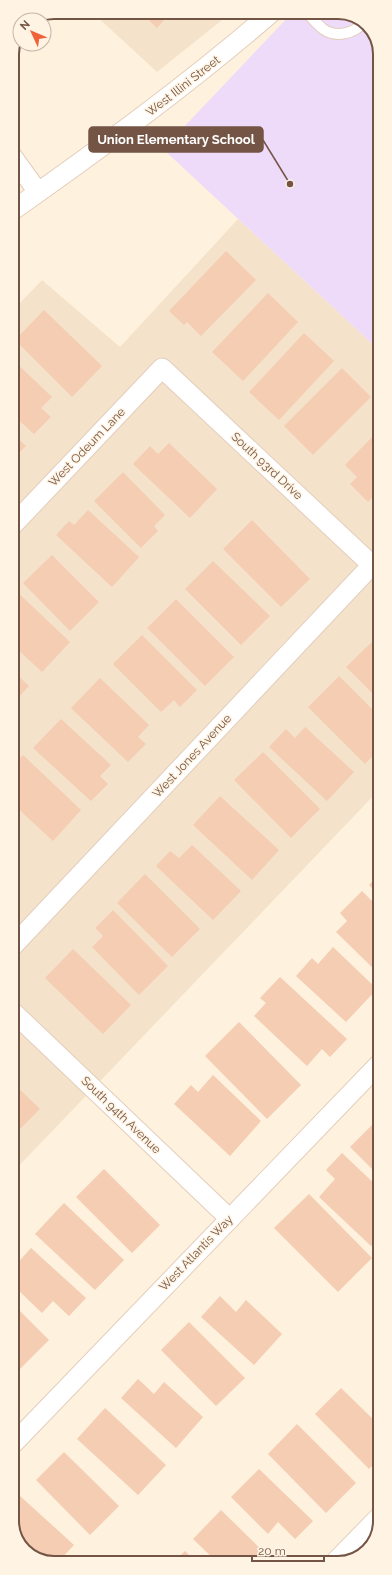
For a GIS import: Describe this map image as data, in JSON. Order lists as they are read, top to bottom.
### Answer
{
  "streets": {
    "street": [
      "West Illini Street",
      "West Odeum Lane",
      "South 93rd Drive",
      "West Jones Avenue",
      "South 94th Avenue",
      "West Atlantis Way"
    ]
  },
  "crossings": [
    ["West Odeum Lane", "South 93rd Drive"],
    ["South 93rd Drive", "West Jones Avenue"],
    ["South 94th Avenue", "West Atlantis Way"]
  ],
  "places": ["Union Elementary School"],
  "scale_bar": "20 m",
  "north": "top left"
}
